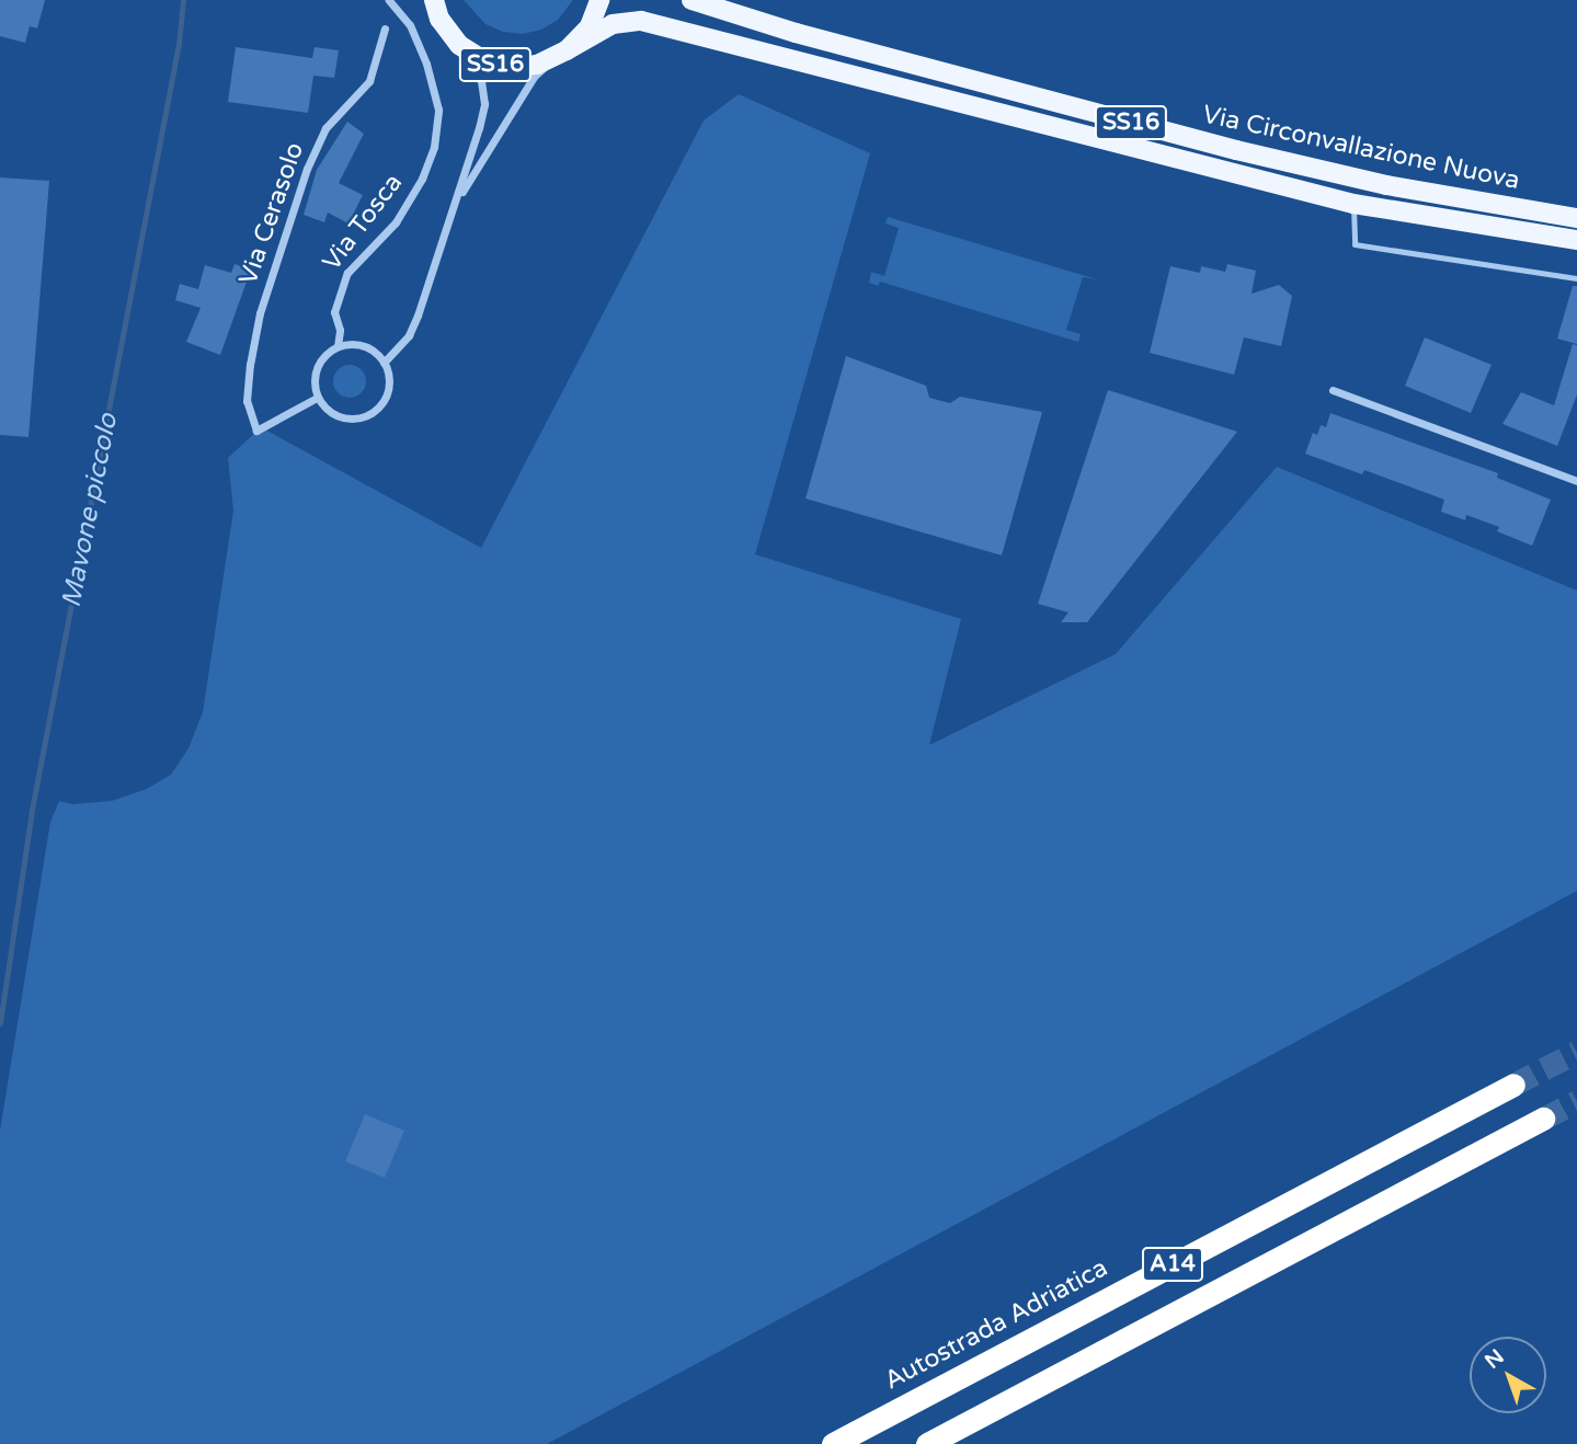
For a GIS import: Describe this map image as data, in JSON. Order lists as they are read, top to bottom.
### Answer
{
  "streets": {
    "highway": ["A14", "Autostrada Adriatica"],
    "main road": ["SS16", "Via Circonvallazione Nuova"],
    "street": ["Via Cerasolo", "Via Tosca"]
  },
  "crossings": [
    ["SS16", "Via Circonvallazione Nuova"],
    ["Via Cerasolo", "Via Tosca"]
  ],
  "water": ["Mavone piccolo"],
  "north": "top left"
}
